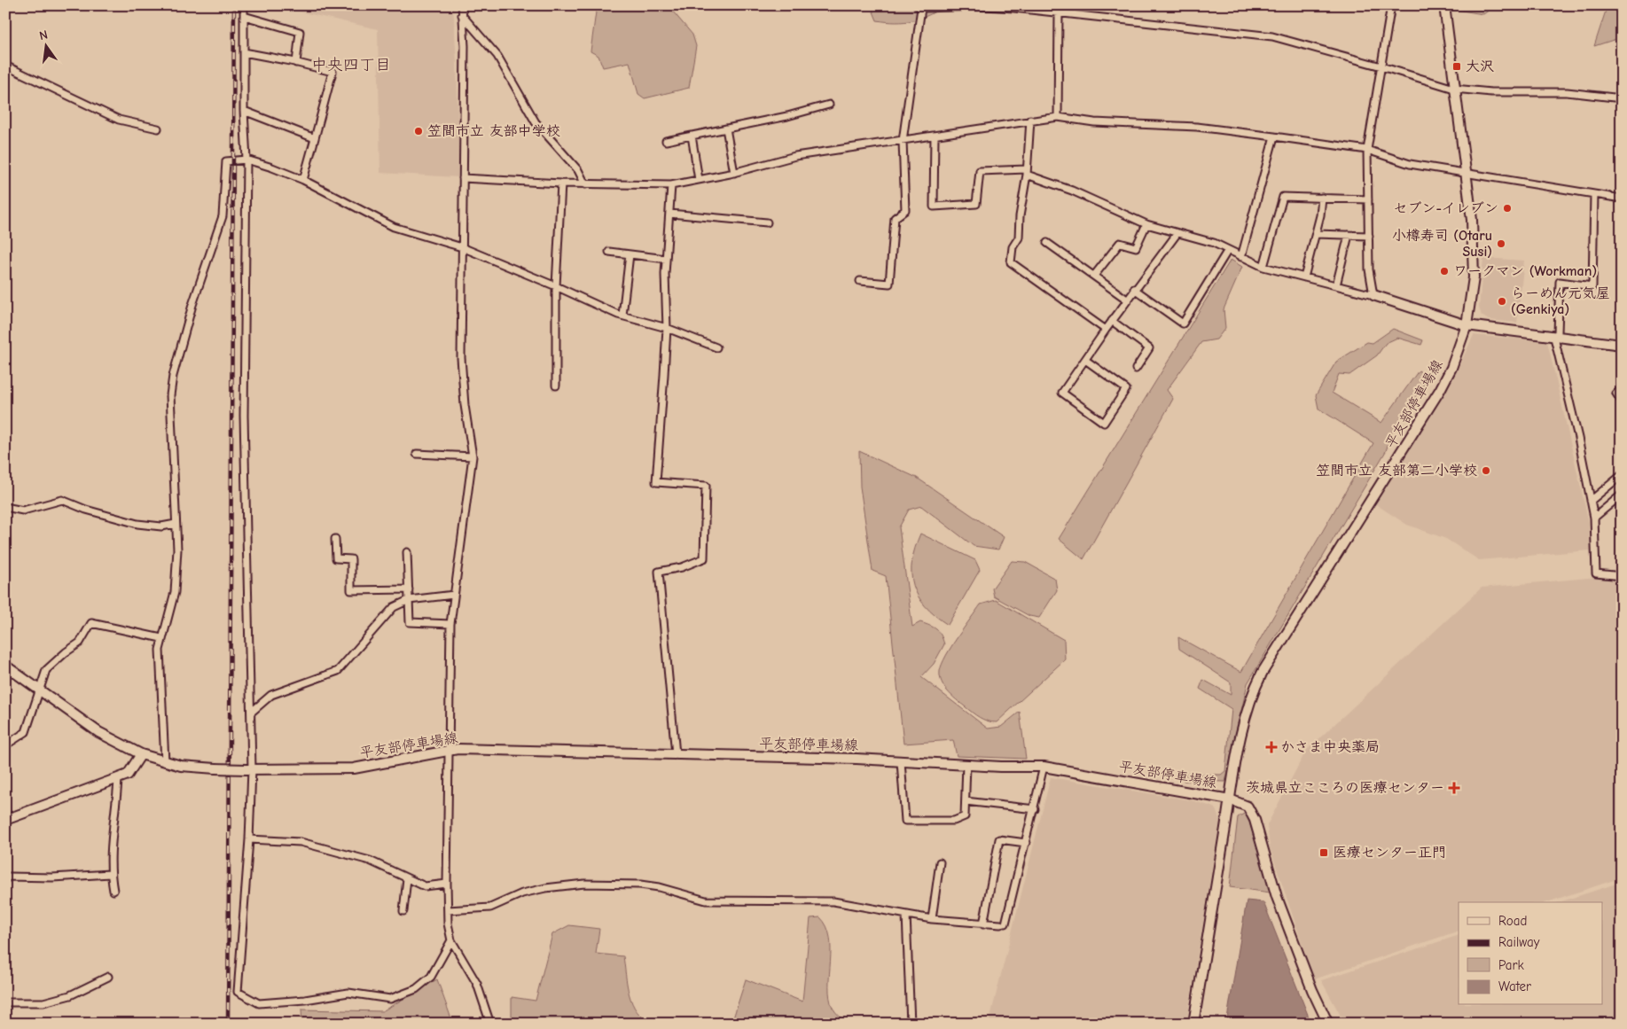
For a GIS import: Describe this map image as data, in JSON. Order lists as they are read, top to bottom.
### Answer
{
  "streets": {
    "main road": ["平友部停車場線"]
  },
  "districts": ["中央四丁目"],
  "places": {
    "transit": ["大沢", "医療センター正門"],
    "other": [
      "笠間市立 友部中学校",
      "セブン-イレブン",
      "小樽寿司 (Otaru Susi)",
      "ワークマン (Workman)",
      "らーめん元気屋 (Genkiya)",
      "笠間市立 友部第二小学校"
    ],
    "health": ["かさま中央薬局", "茨城県立こころの医療センター"]
  },
  "legend": [
    "Road",
    "Railway",
    "Park",
    "Water"
  ],
  "north": "top"
}
